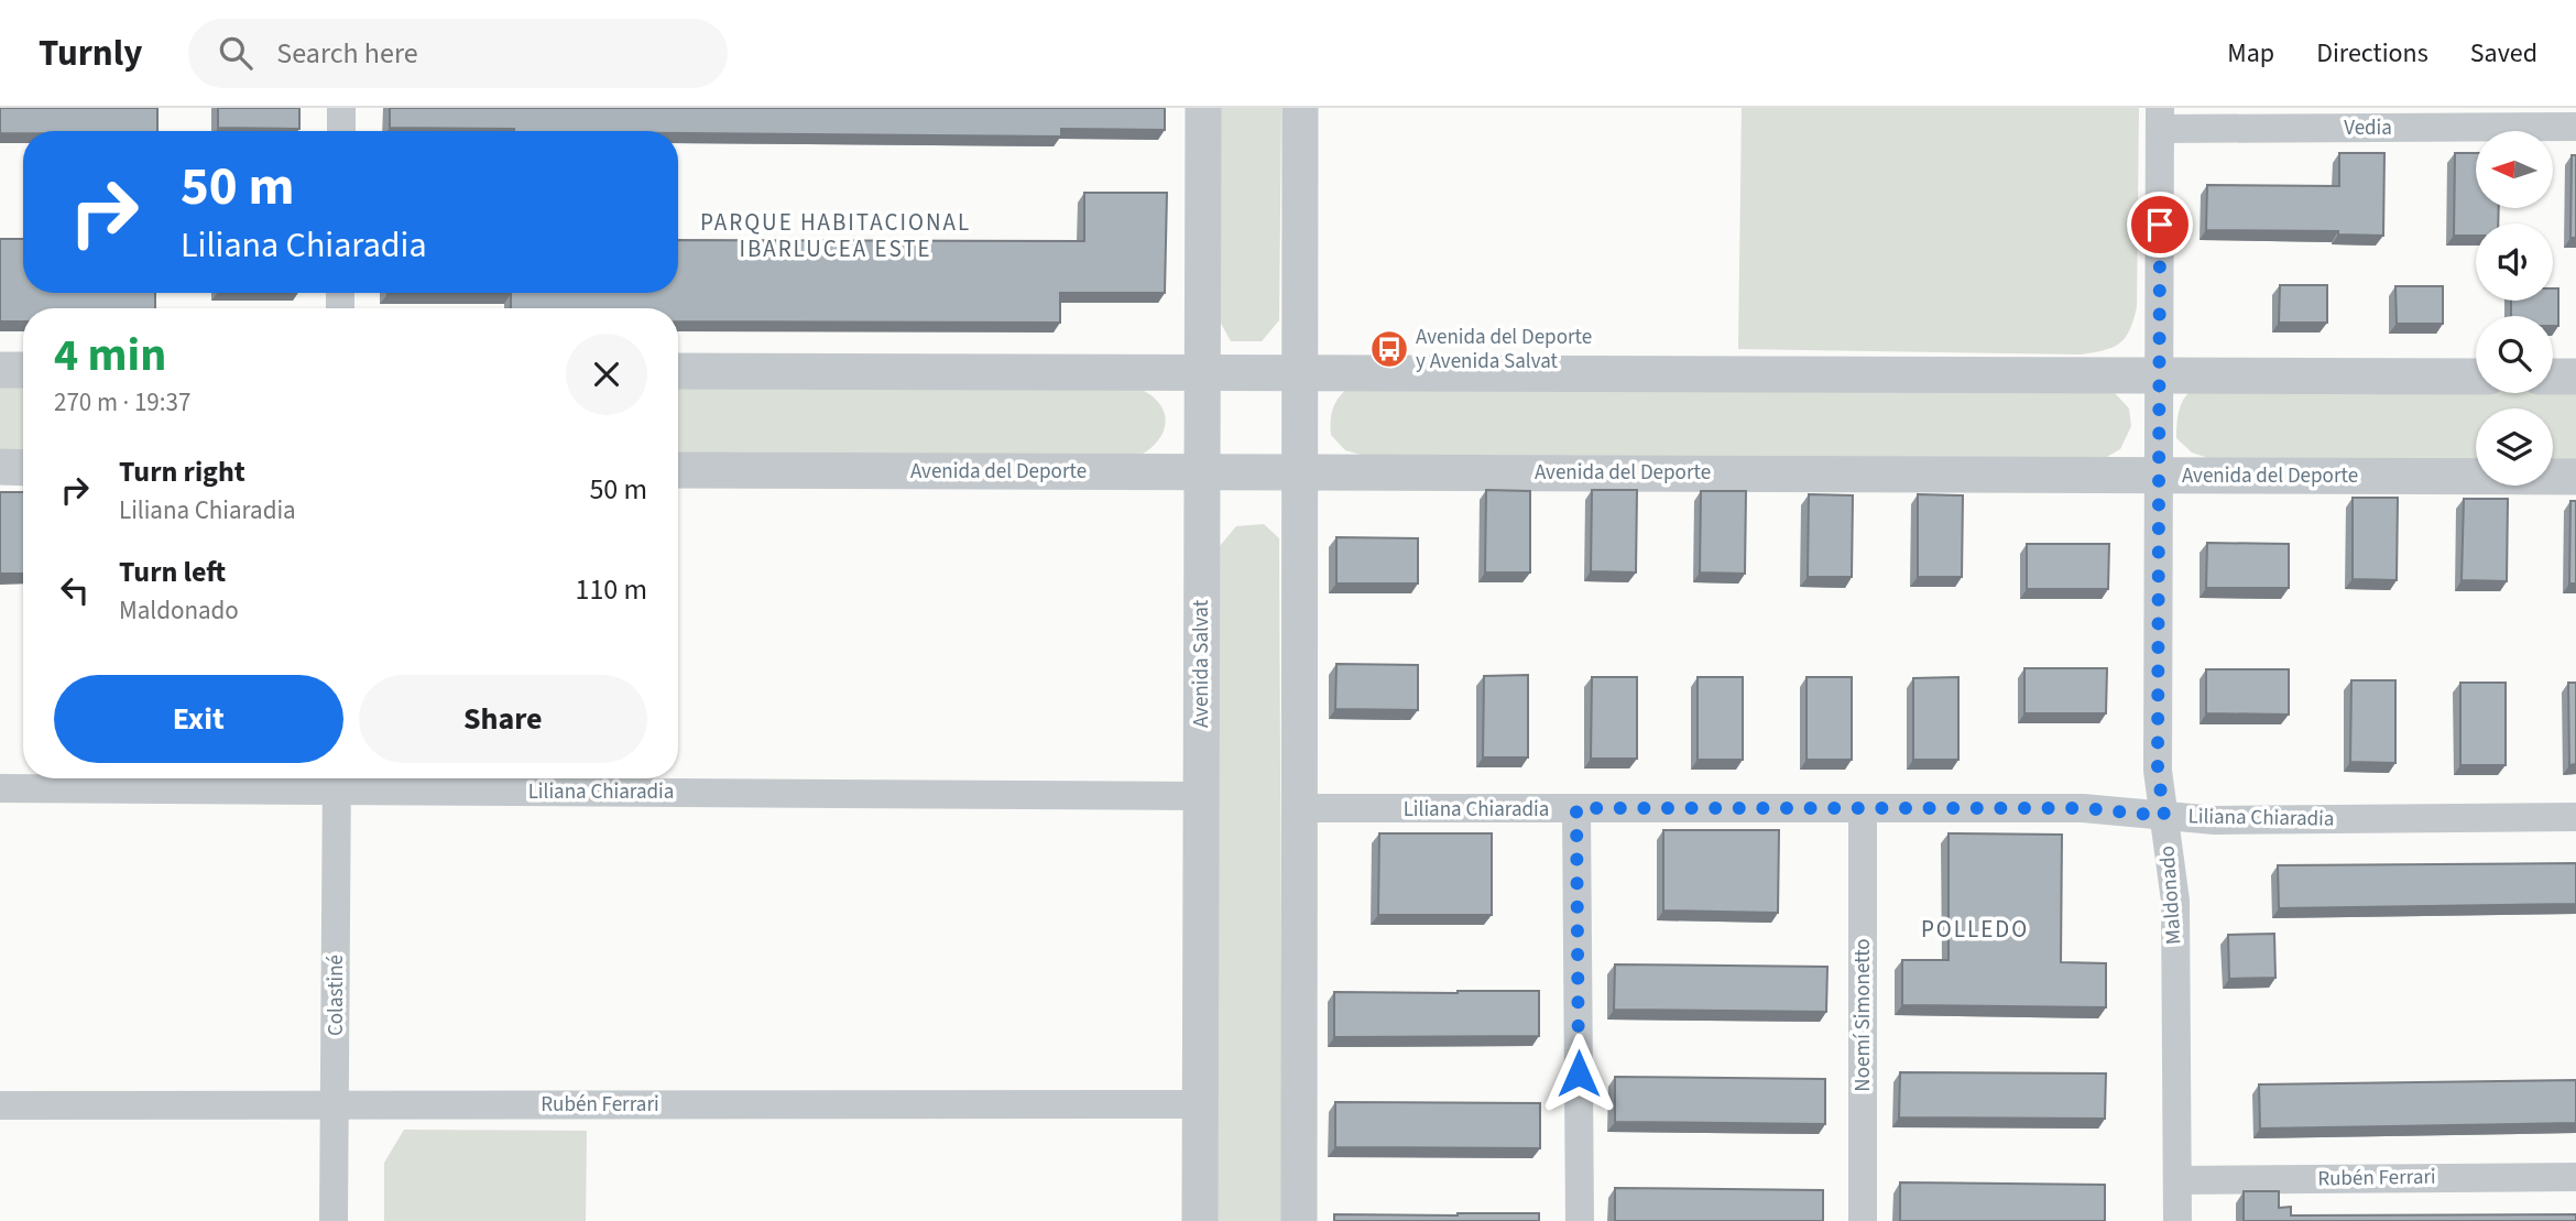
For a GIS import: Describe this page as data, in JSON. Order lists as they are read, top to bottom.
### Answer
{
  "streets": {
    "street": [
      "Vedia",
      "Avenida del Deporte",
      "Avenida Salvat",
      "Liliana Chiaradia",
      "Maldonado",
      "Colastiné",
      "Noemí Simonetto",
      "Rubén Ferrari"
    ]
  },
  "crossings": [
    ["Vedia", "Maldonado"],
    ["Avenida del Deporte", "Avenida Salvat"],
    ["Avenida del Deporte", "Maldonado"],
    ["Avenida Salvat", "Liliana Chiaradia"],
    ["Avenida Salvat", "Rubén Ferrari"],
    ["Liliana Chiaradia", "Maldonado"],
    ["Liliana Chiaradia", "Colastiné"],
    ["Liliana Chiaradia", "Noemí Simonetto"],
    ["Maldonado", "Rubén Ferrari"],
    ["Colastiné", "Rubén Ferrari"]
  ],
  "districts": ["PARQUE HABITACIONAL IBARLUCEA ESTE", "POLLEDO"],
  "places": {
    "bus stop": ["Avenida del Deporte y Avenida Salvat"]
  },
  "north": "left",
  "page": {
    "header": "Turnly",
    "search": "Search here",
    "nav": ["Map", "Directions", "Saved"],
    "turn": ["50 m", "Liliana Chiaradia"],
    "heading": ["4 min", "270 m · 19:37"],
    "list": [
      {
        "name": "Turn right",
        "note": "Liliana Chiaradia",
        "value": "50 m"
      },
      {
        "name": "Turn left",
        "note": "Maldonado",
        "value": "110 m"
      }
    ],
    "buttons": ["Exit", "Share"]
  }
}
